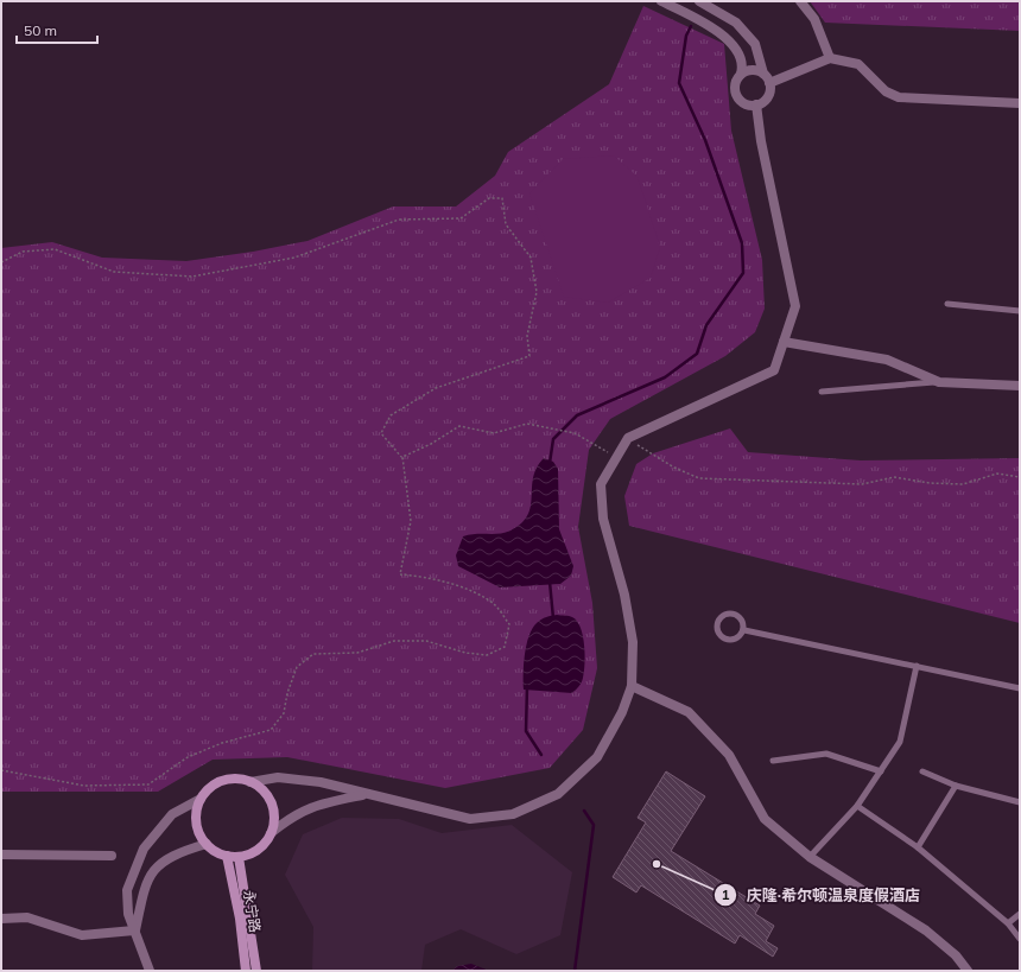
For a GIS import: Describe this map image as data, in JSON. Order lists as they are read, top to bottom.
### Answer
{
  "streets": {
    "main road": ["永宁路"]
  },
  "places": ["庆隆·希尔顿温泉度假酒店"],
  "scale_bar": "50 m"
}
